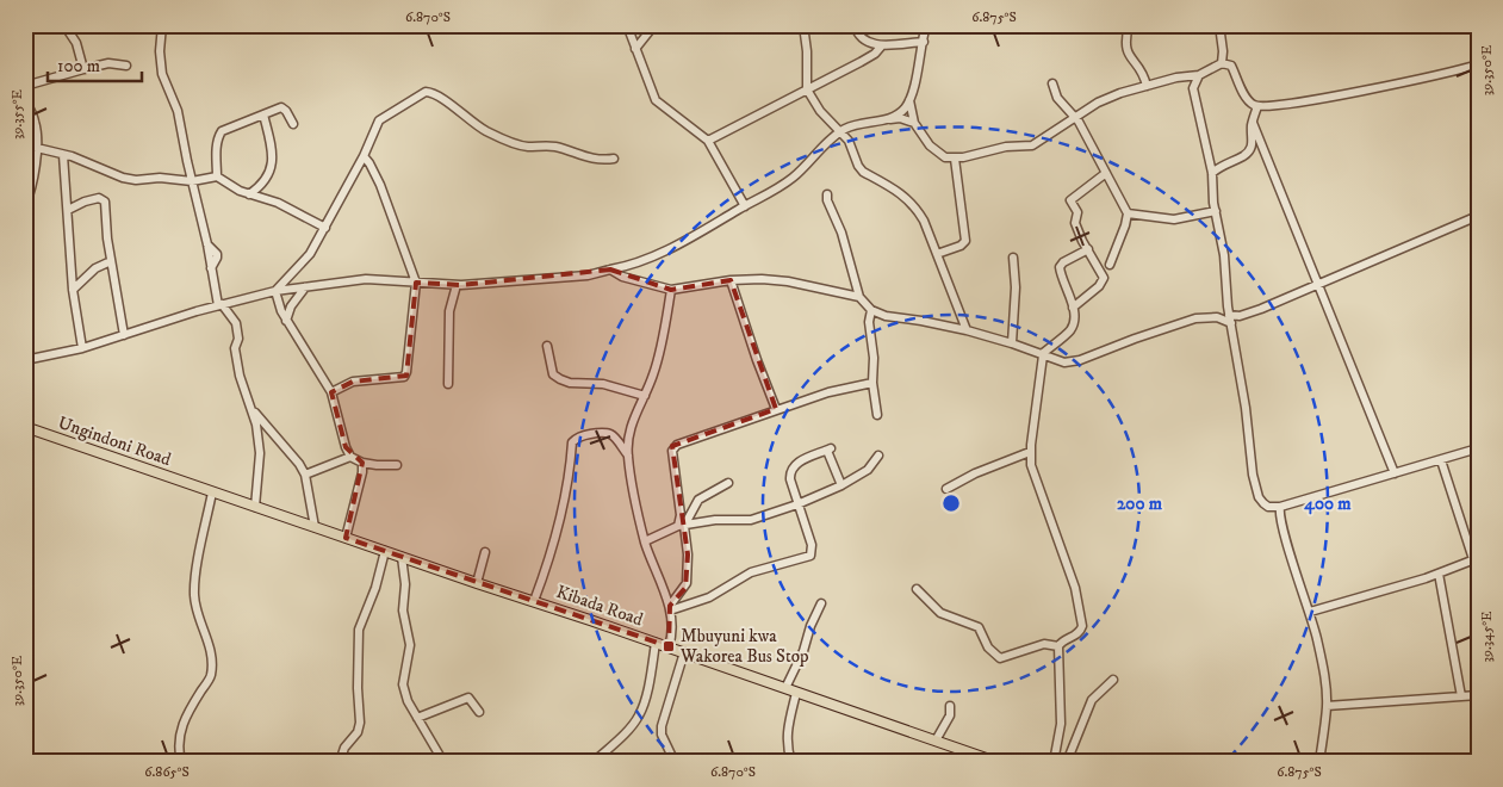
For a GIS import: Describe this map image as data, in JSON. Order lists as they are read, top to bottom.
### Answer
{
  "streets": {
    "main road": ["Ungindoni Road", "Kibada Road"]
  },
  "crossings": [
    ["Ungindoni Road", "Kibada Road"]
  ],
  "places": {
    "transit": ["Mbuyuni kwa Wakorea Bus Stop"]
  },
  "scale_bar": "100 m",
  "coordinates": [
    "6.870°S",
    "6.875°S",
    "39.350°E",
    "39.355°E",
    "39.345°E",
    "6.865°S"
  ],
  "rings": ["200 m", "400 m"]
}
